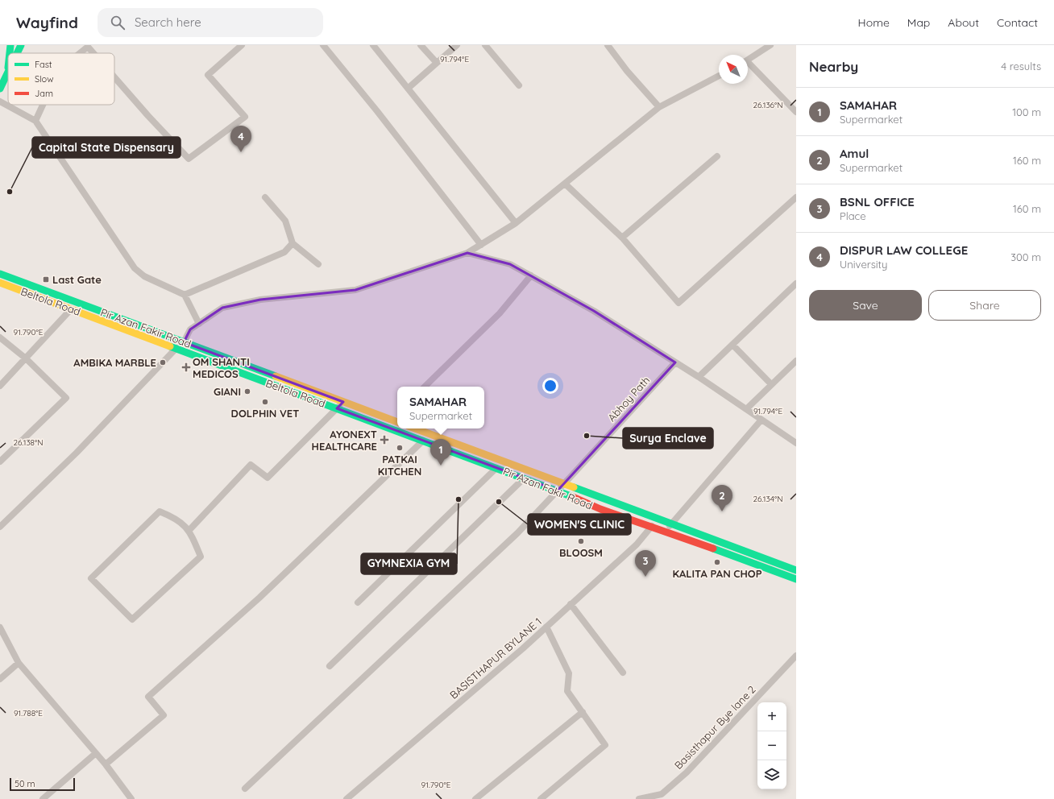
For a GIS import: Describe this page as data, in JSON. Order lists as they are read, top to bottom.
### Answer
{
  "streets": {
    "main road": ["Beltola Road", "Pir Azan Fakir Road"],
    "street": ["Abhoy Path", "BASISTHAPUR BYLANE 1", "Basisthapur Bye lane 2"]
  },
  "crossings": [
    ["Beltola Road", "Pir Azan Fakir Road"],
    ["Pir Azan Fakir Road", "Abhoy Path"],
    ["Pir Azan Fakir Road", "BASISTHAPUR BYLANE 1"]
  ],
  "places": {
    "other": [
      "Capital State Dispensary",
      "AMBIKA MARBLE",
      "GIANI",
      "DOLPHIN VET",
      "Surya Enclave",
      "PATKAI KITCHEN",
      "GYMNEXIA GYM",
      "WOMEN'S CLINIC",
      "BLOOSM",
      "KALITA PAN CHOP"
    ],
    "transit": ["Last Gate"],
    "health": ["OM SHANTI MEDICOS", "AYONEXT HEALTHCARE"]
  },
  "legend": ["Fast", "Slow", "Jam"],
  "scale_bar": "50 m",
  "north": "top left",
  "page": {
    "header": "Wayfind",
    "search": "Search here",
    "nav": [
      "Home",
      "Map",
      "About",
      "Contact"
    ],
    "heading": ["Nearby", "4 results"],
    "list": [
      {
        "mark": "1",
        "name": "SAMAHAR",
        "note": "Supermarket",
        "value": "100 m"
      },
      {
        "mark": "2",
        "name": "Amul",
        "note": "Supermarket",
        "value": "160 m"
      },
      {
        "mark": "3",
        "name": "BSNL OFFICE",
        "note": "Place",
        "value": "160 m"
      },
      {
        "mark": "4",
        "name": "DISPUR LAW COLLEGE",
        "note": "University",
        "value": "300 m"
      }
    ],
    "pins": [
      "4",
      "1",
      "2",
      "3"
    ],
    "buttons": ["Save", "Share"],
    "popup": ["SAMAHAR", "Supermarket"],
    "map_buttons": ["+", "−"],
    "scale": "50 m"
  },
  "coordinates": [
    "91.794°E",
    "26.136°N",
    "91.790°E",
    "26.138°N",
    "26.134°N",
    "91.788°E"
  ]
}
